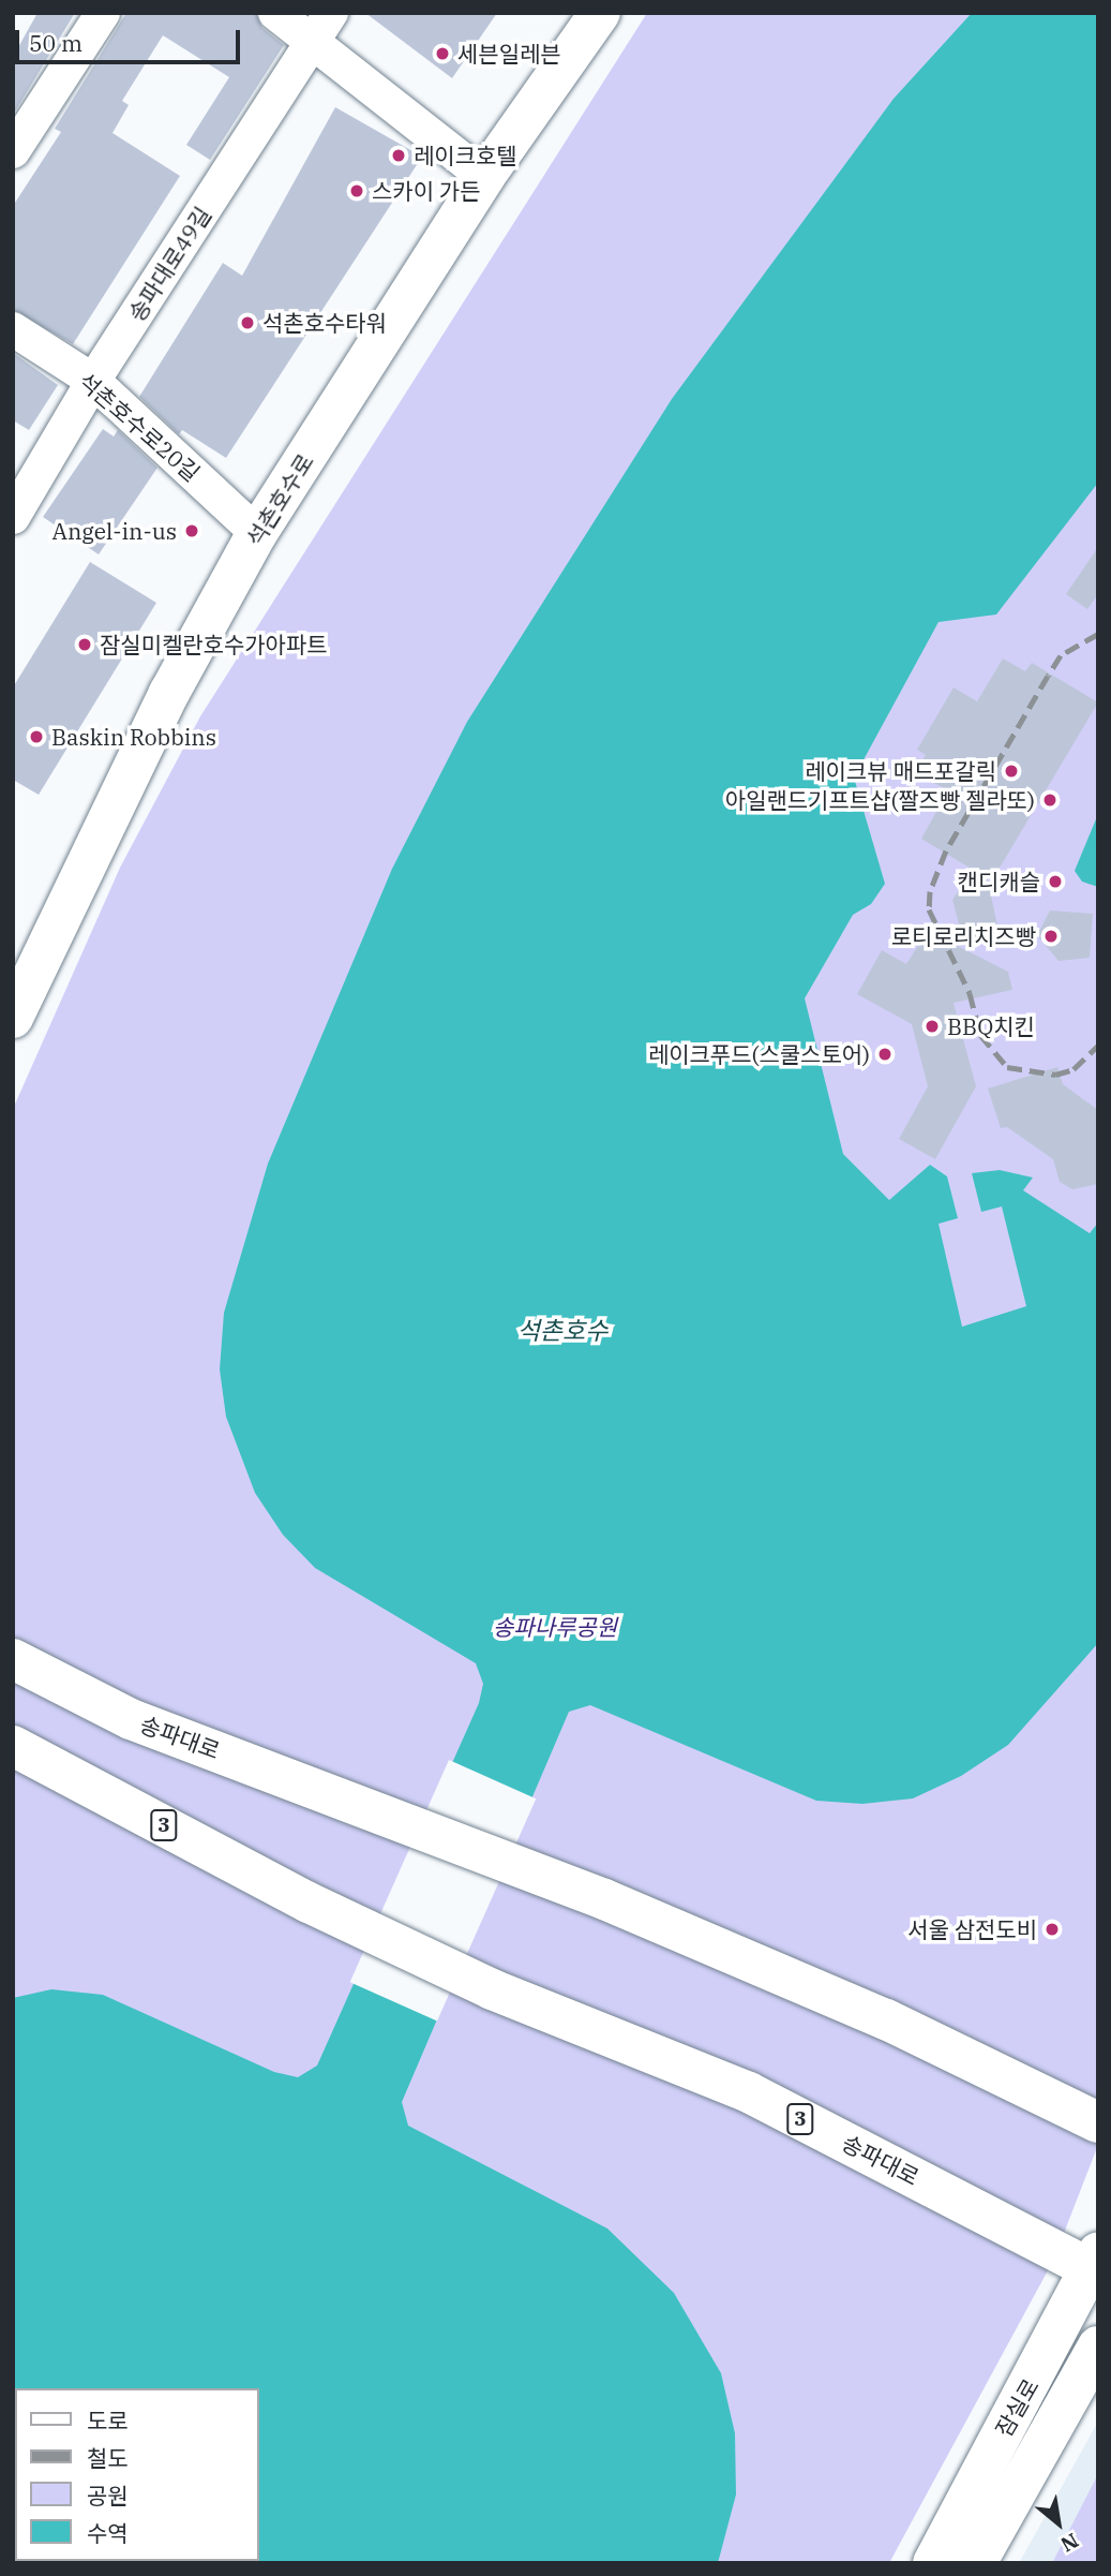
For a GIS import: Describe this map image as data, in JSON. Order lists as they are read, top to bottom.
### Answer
{
  "streets": {
    "main road": [
      "석촌호수로",
      "송파대로",
      "3",
      "잠실로"
    ],
    "street": ["송파대로49길", "석촌호수로20길"]
  },
  "crossings": [
    ["송파대로49길", "석촌호수로20길"],
    ["석촌호수로20길", "석촌호수로"],
    ["송파대로", "잠실로"]
  ],
  "water": ["석촌호수"],
  "parks": ["송파나루공원"],
  "places": [
    "세븐일레븐",
    "레이크호텔",
    "스카이 가든",
    "석촌호수타워",
    "Angel-in-us",
    "잠실미켈란호수가아파트",
    "Baskin Robbins",
    "레이크뷰 매드포갈릭",
    "아일랜드기프트샵(짤즈빵 젤라또)",
    "캔디캐슬",
    "로티로리치즈빵",
    "BBQ치킨",
    "레이크푸드(스쿨스토어)",
    "서울 삼전도비"
  ],
  "legend": [
    "도로",
    "철도",
    "공원",
    "수역"
  ],
  "scale_bar": "50 m",
  "north": "bottom right"
}
